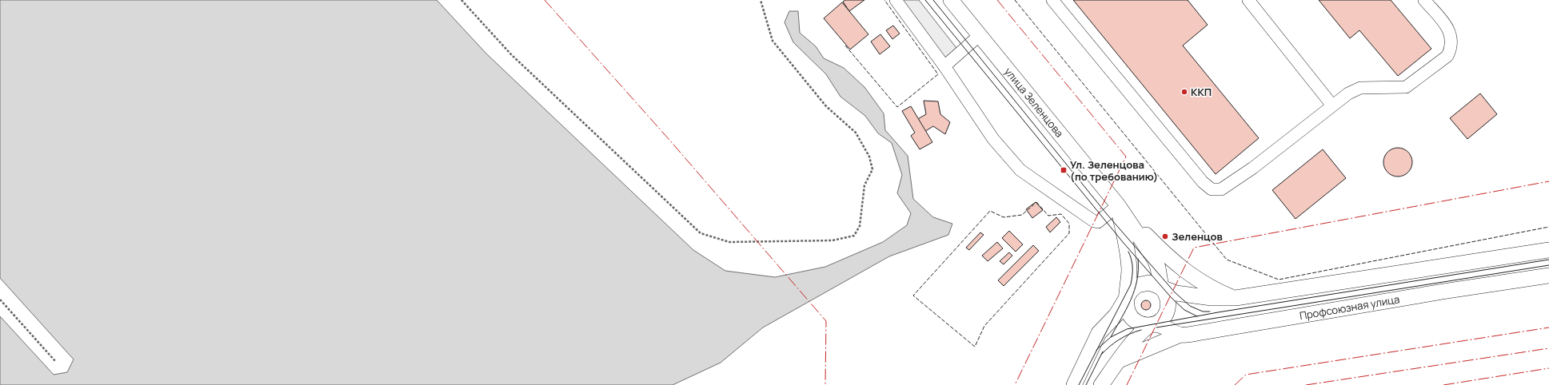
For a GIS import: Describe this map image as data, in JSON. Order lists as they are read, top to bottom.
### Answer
{
  "streets": {
    "main road": ["улица Зеленцова", "Профсоюзная улица"]
  },
  "places": {
    "other": ["ККП", "Зеленцов"],
    "transit": ["Ул. Зеленцова (по требованию)"]
  }
}
